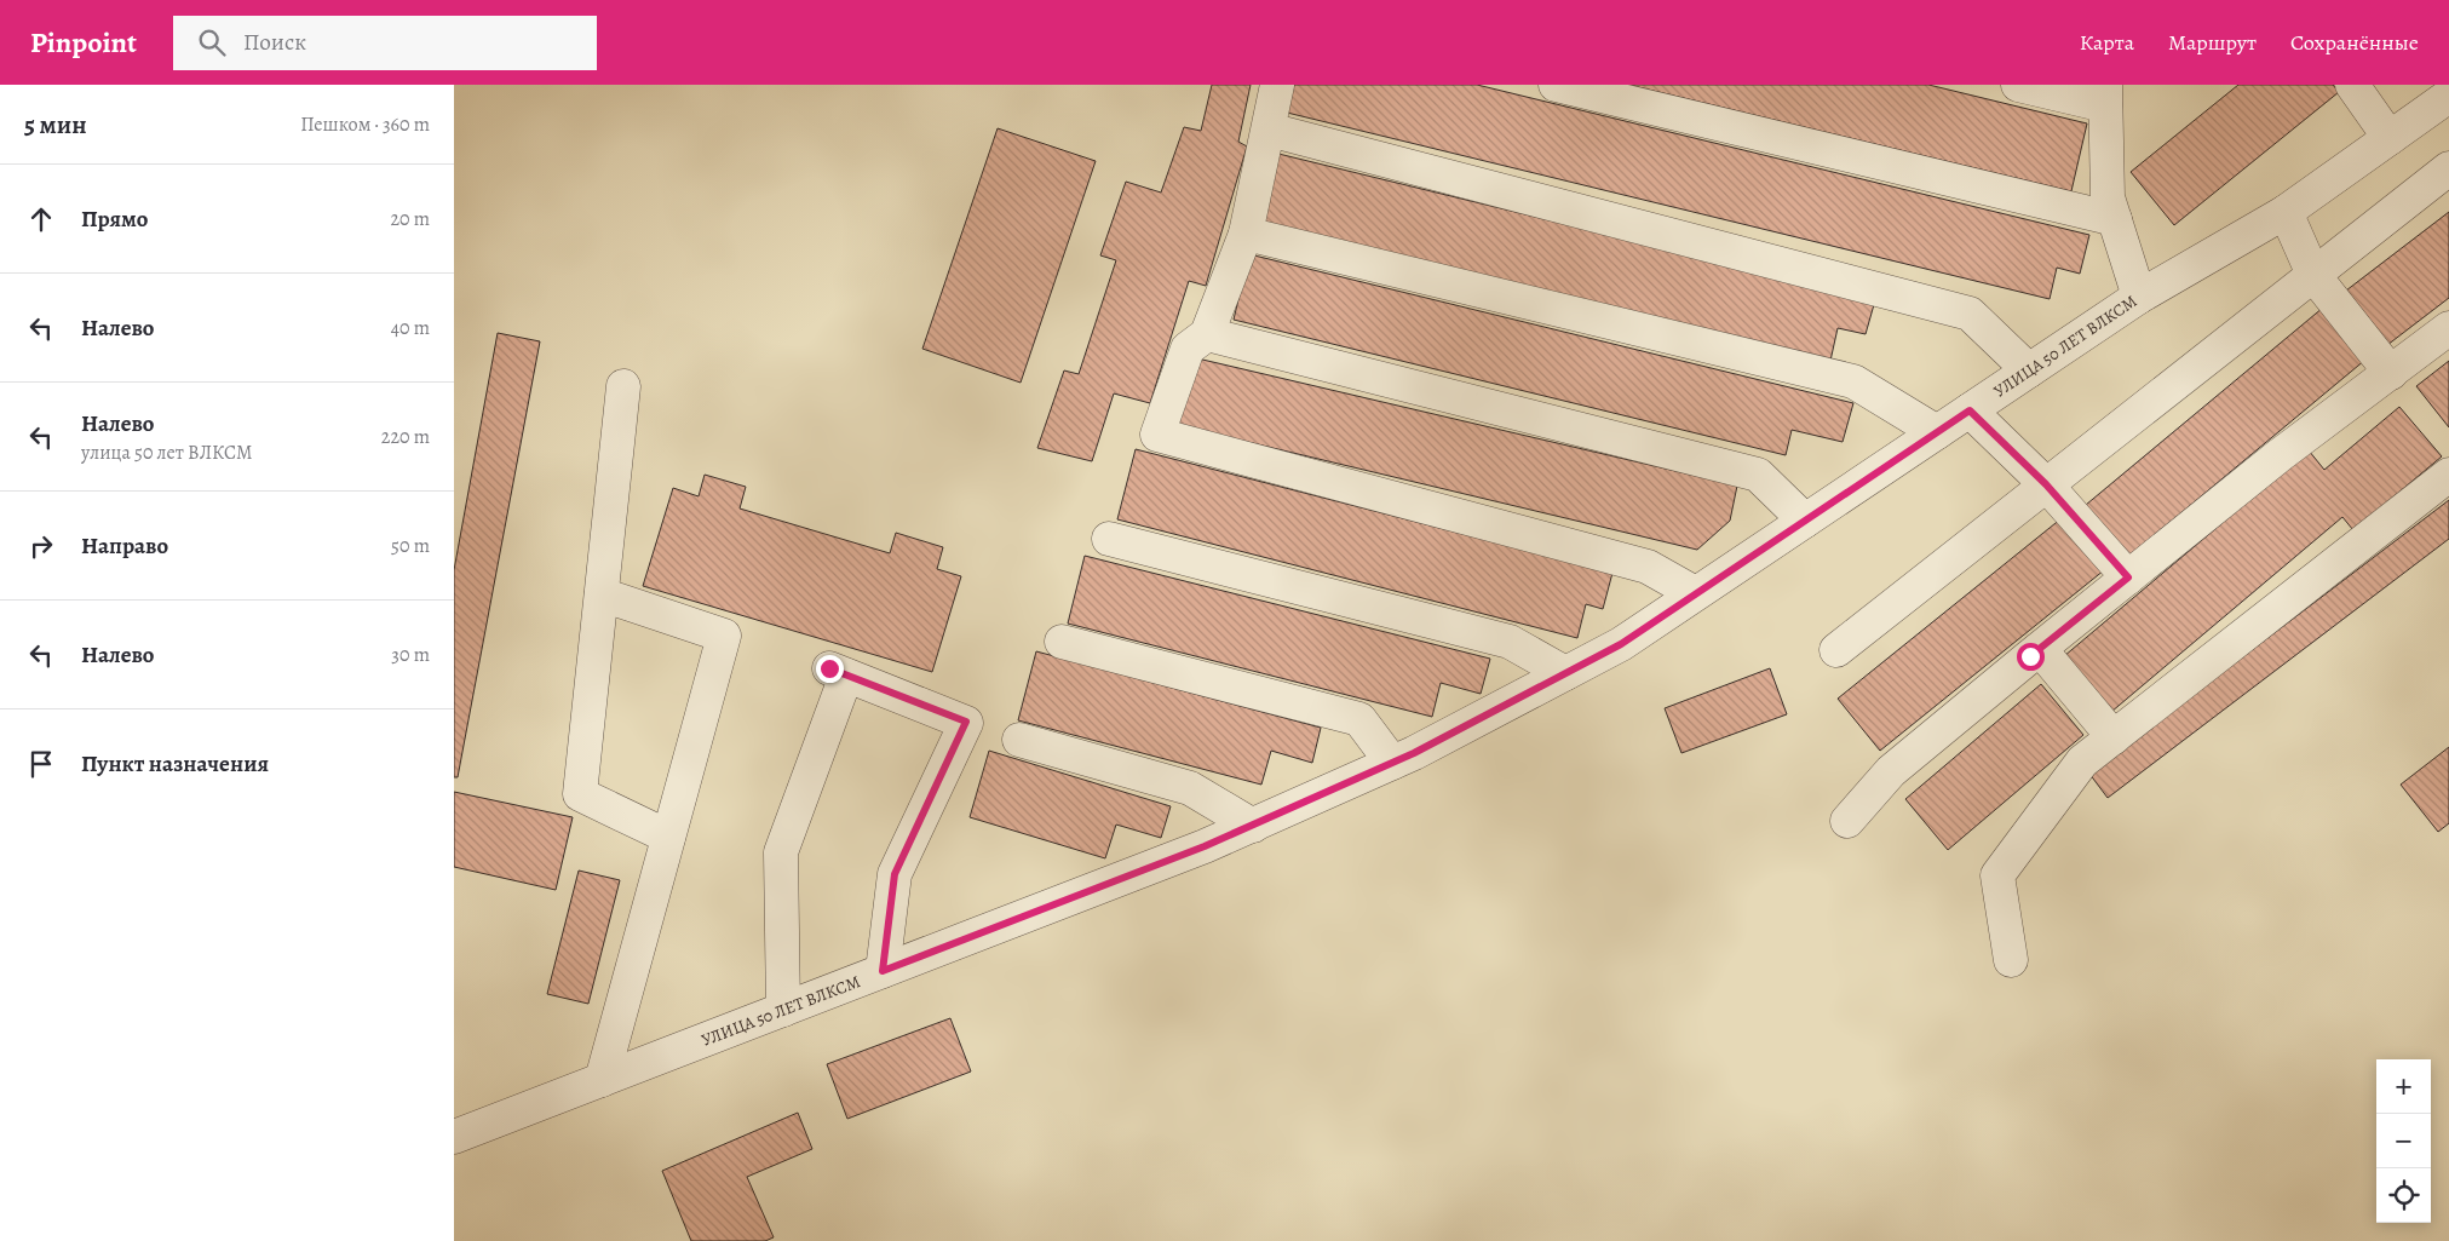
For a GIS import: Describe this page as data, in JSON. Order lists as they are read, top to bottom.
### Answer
{
  "streets": {
    "street": ["УЛИЦА 50 ЛЕТ ВЛКСМ"]
  },
  "page": {
    "header": "Pinpoint",
    "search": "Поиск",
    "nav": ["Карта", "Маршрут", "Сохранённые"],
    "heading": ["5 мин", "Пешком · 360 m"],
    "list": [
      ["Прямо", "20 m"],
      ["Налево", "40 m"],
      ["Налево", "улица 50 лет ВЛКСМ", "220 m"],
      ["Направо", "50 m"],
      ["Налево", "30 m"],
      "Пункт назначения"
    ],
    "map_buttons": ["+", "−"]
  }
}
